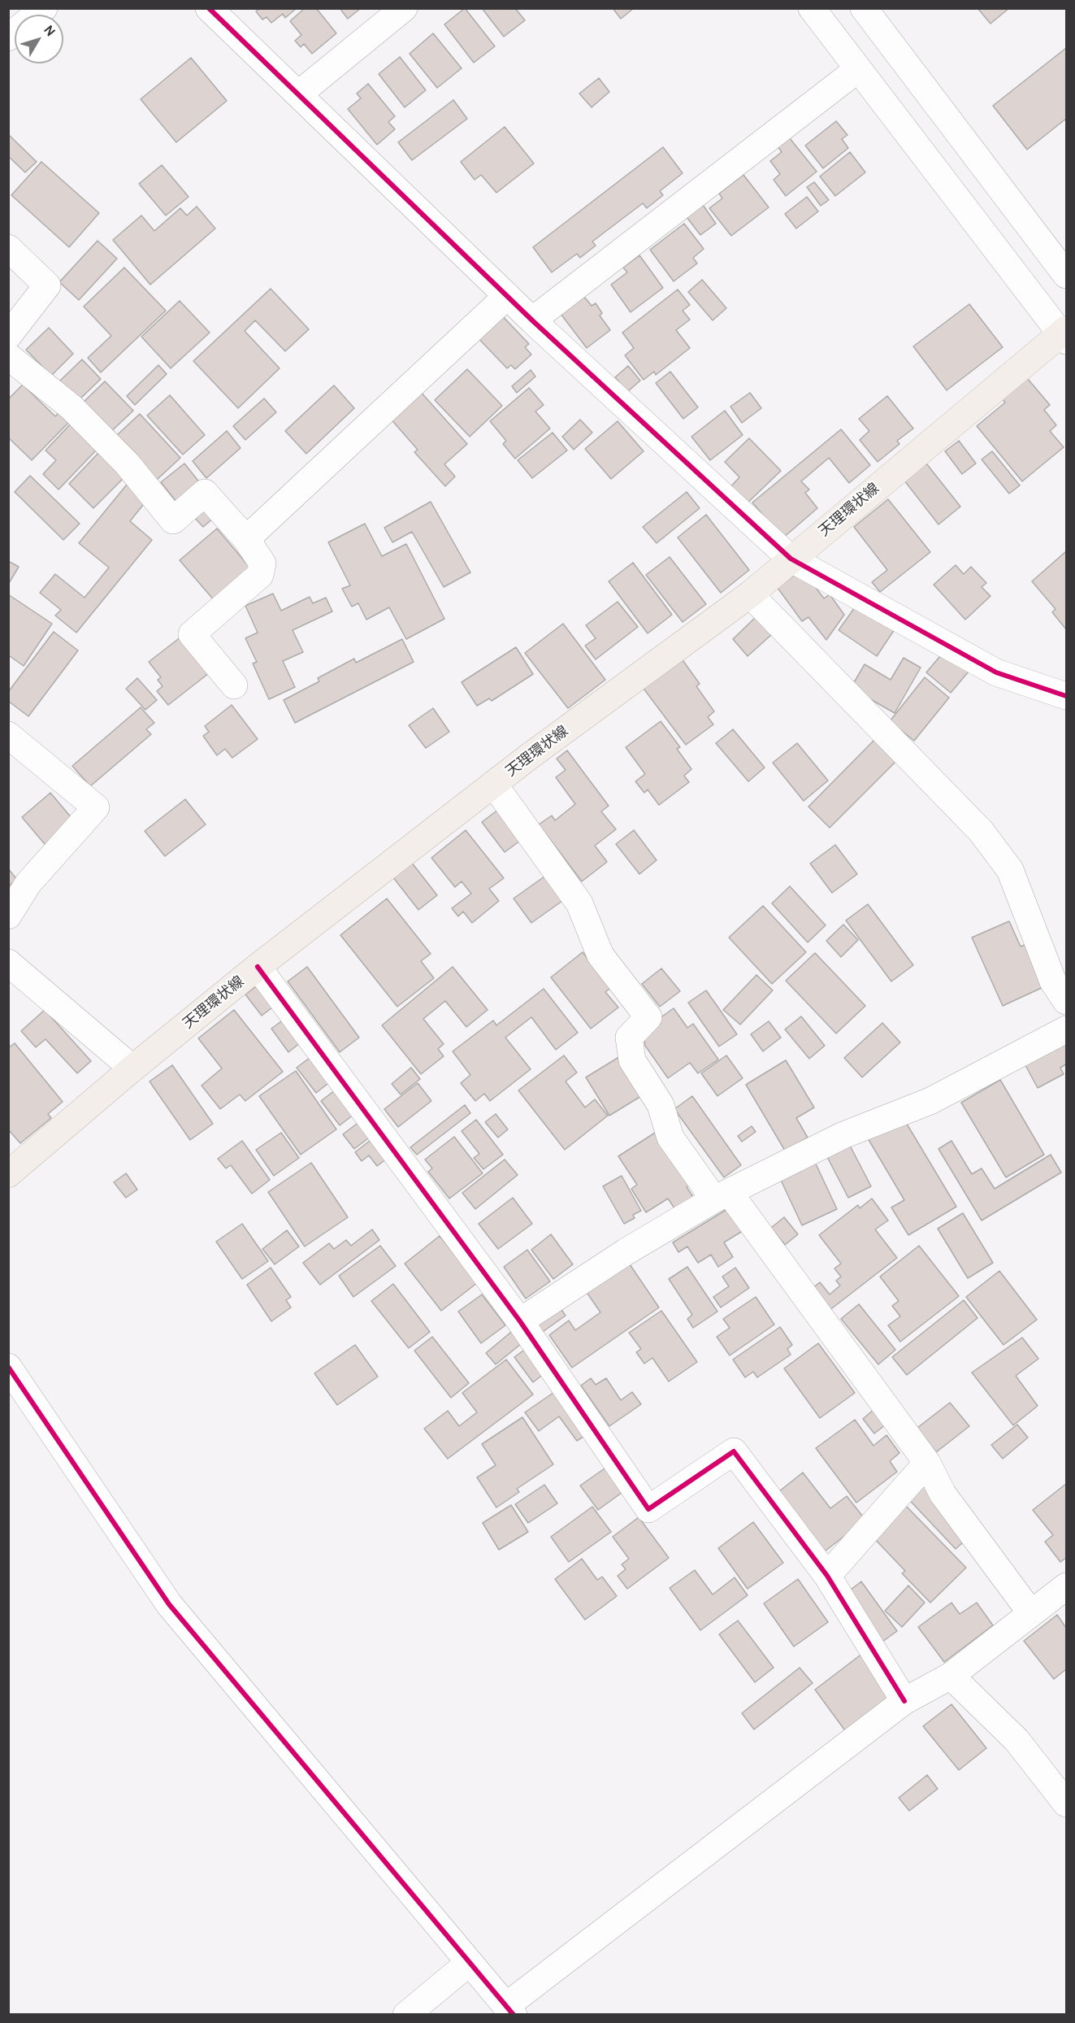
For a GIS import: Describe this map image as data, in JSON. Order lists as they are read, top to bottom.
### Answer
{
  "streets": {
    "main road": ["天理環状線"]
  },
  "north": "top right"
}
